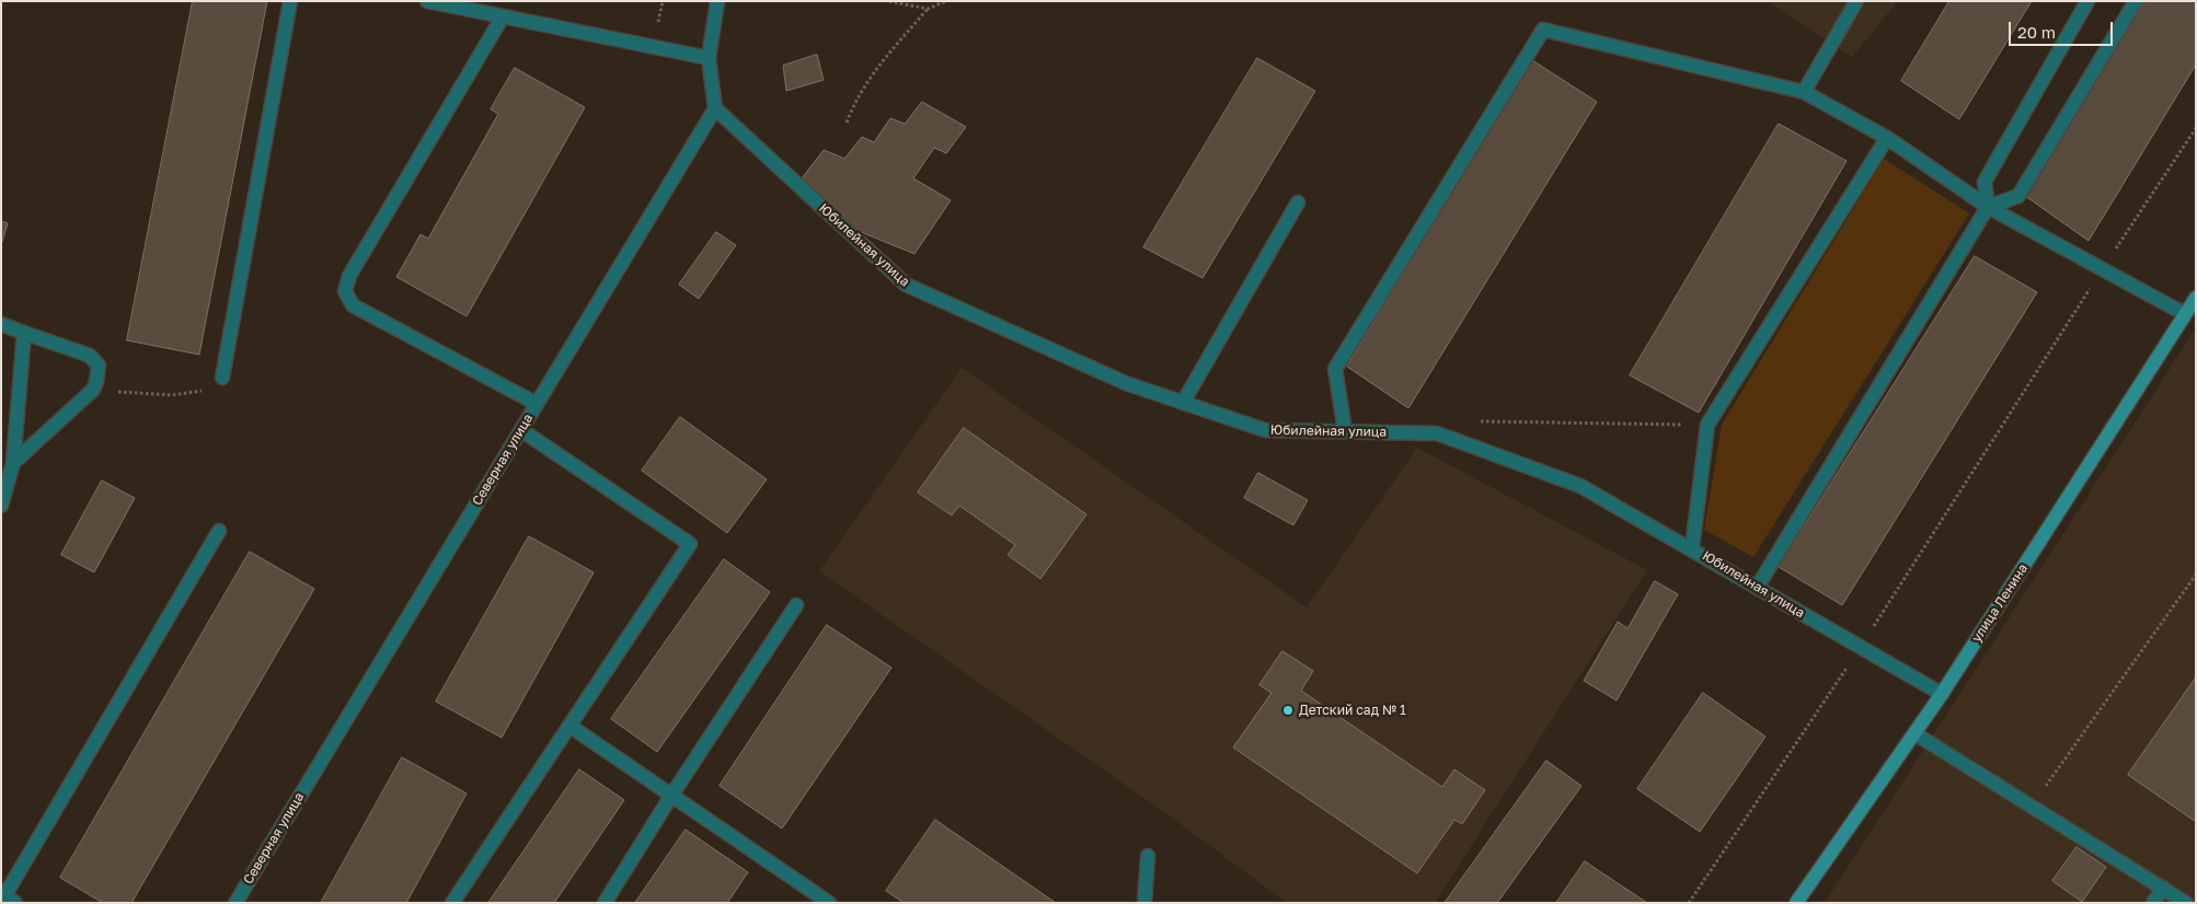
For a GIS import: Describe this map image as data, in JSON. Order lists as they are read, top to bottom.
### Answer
{
  "streets": {
    "main road": ["улица Ленина"],
    "street": ["Юбилейная улица", "Северная улица"]
  },
  "crossings": [
    ["Юбилейная улица", "Северная улица"],
    ["Юбилейная улица", "улица Ленина"]
  ],
  "places": ["Детский сад № 1"],
  "scale_bar": "20 m"
}
